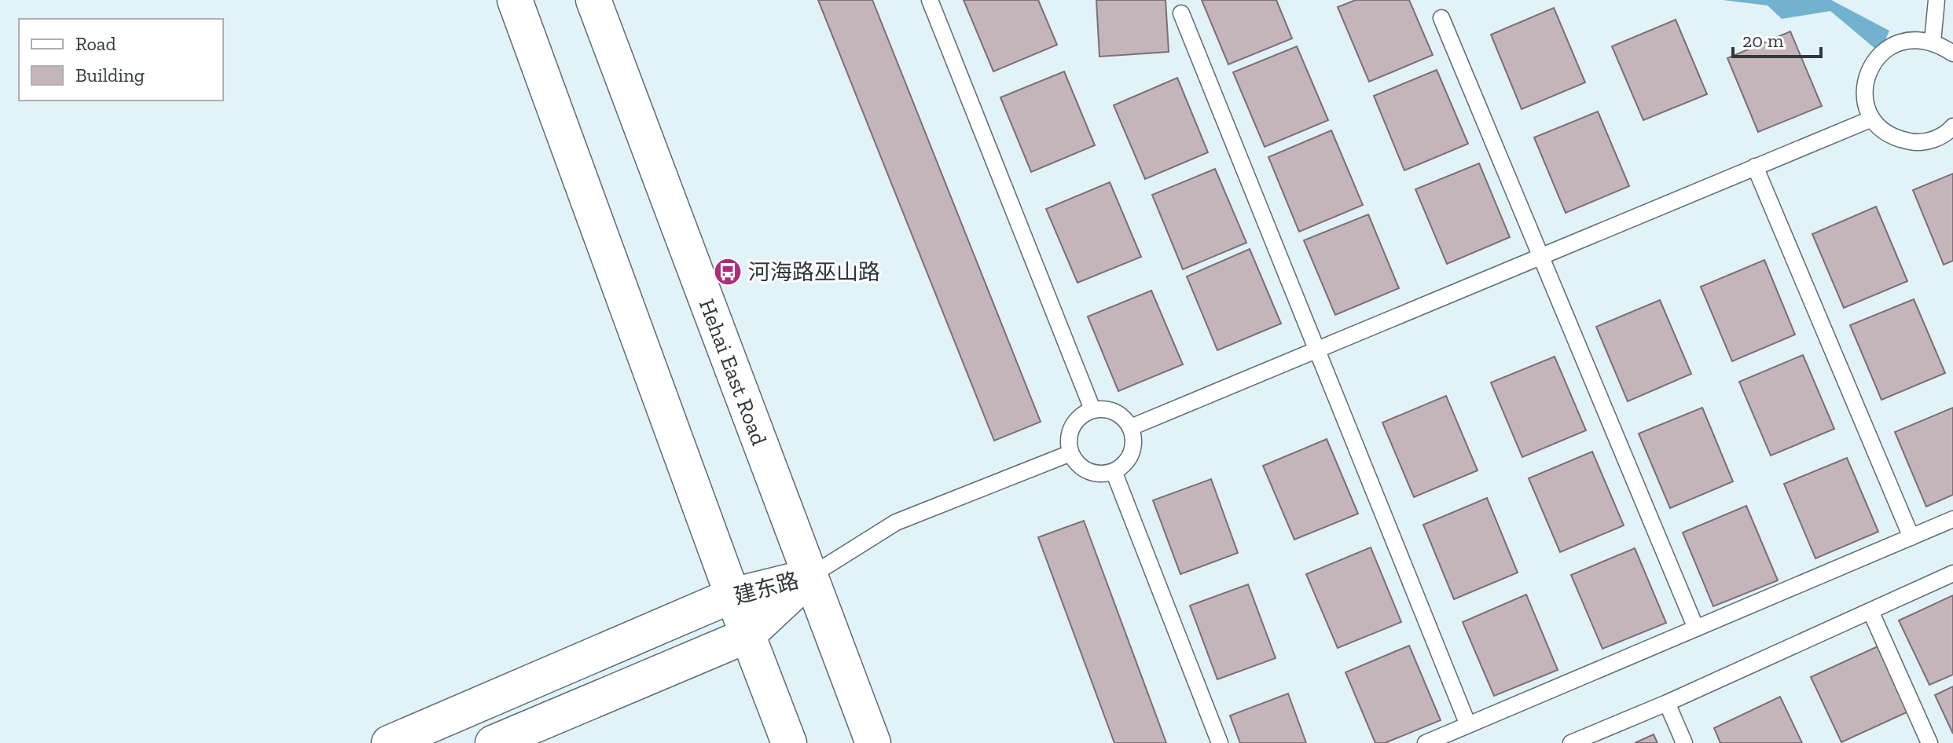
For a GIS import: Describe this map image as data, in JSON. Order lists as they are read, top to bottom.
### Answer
{
  "streets": {
    "main road": ["Hehai East Road", "建东路"]
  },
  "crossings": [
    ["Hehai East Road", "建东路"]
  ],
  "places": {
    "bus stop": ["河海路巫山路"]
  },
  "legend": ["Road", "Building"],
  "scale_bar": "20 m"
}
